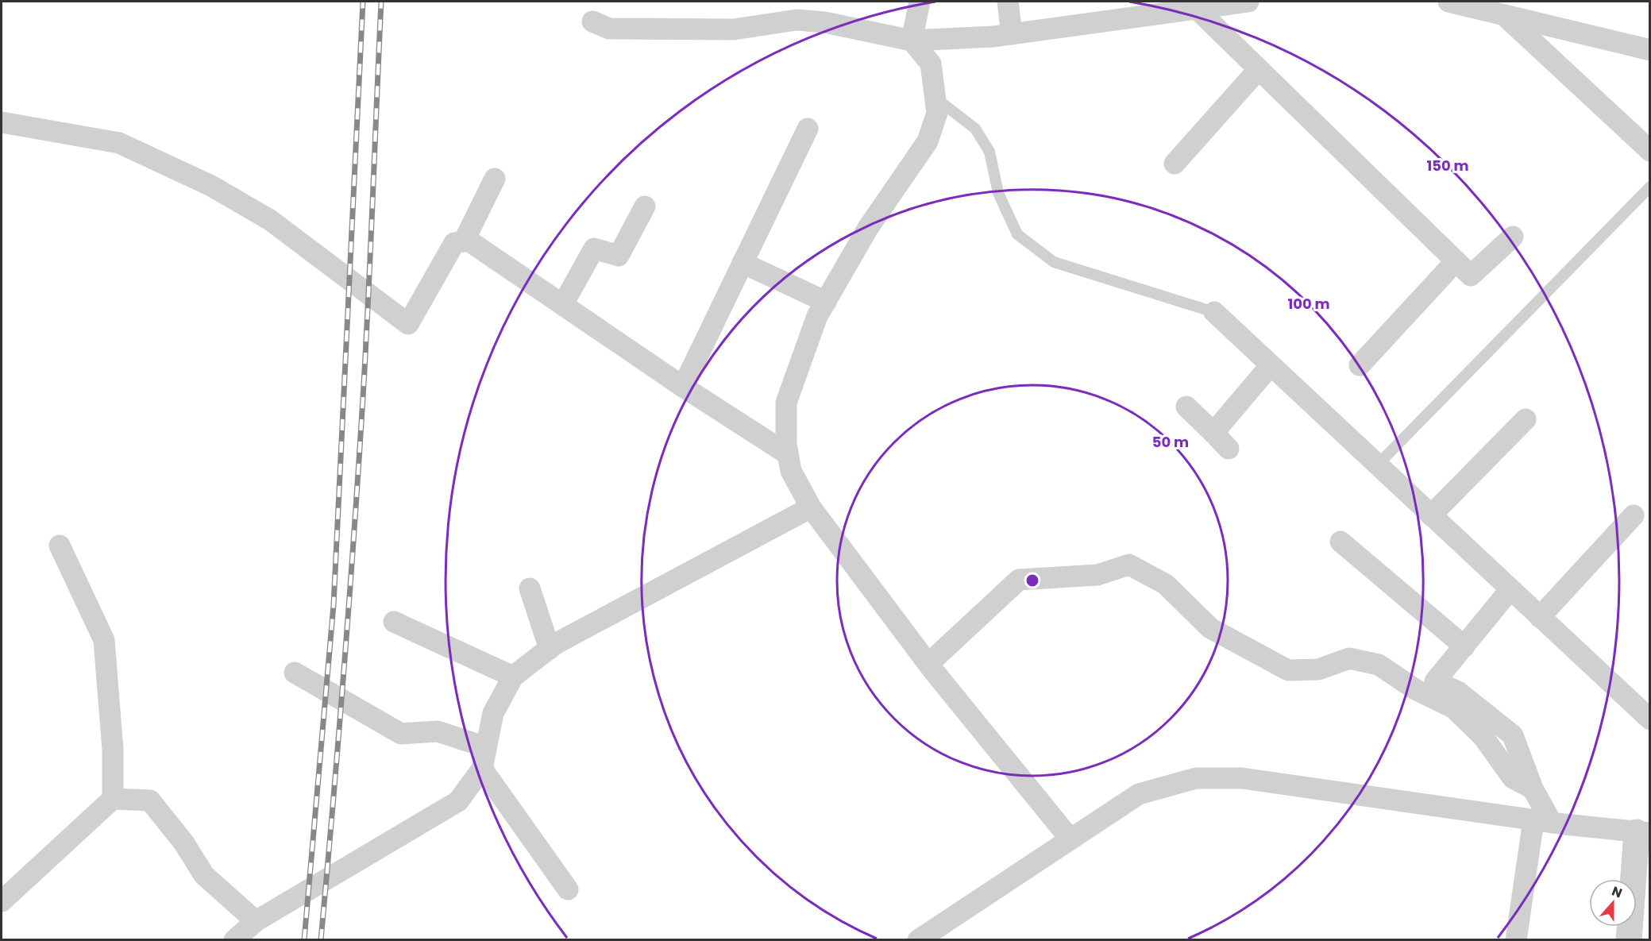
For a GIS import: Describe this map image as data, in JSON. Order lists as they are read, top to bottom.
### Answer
{
  "north": "top",
  "rings": ["150 m", "100 m", "50 m"]
}
